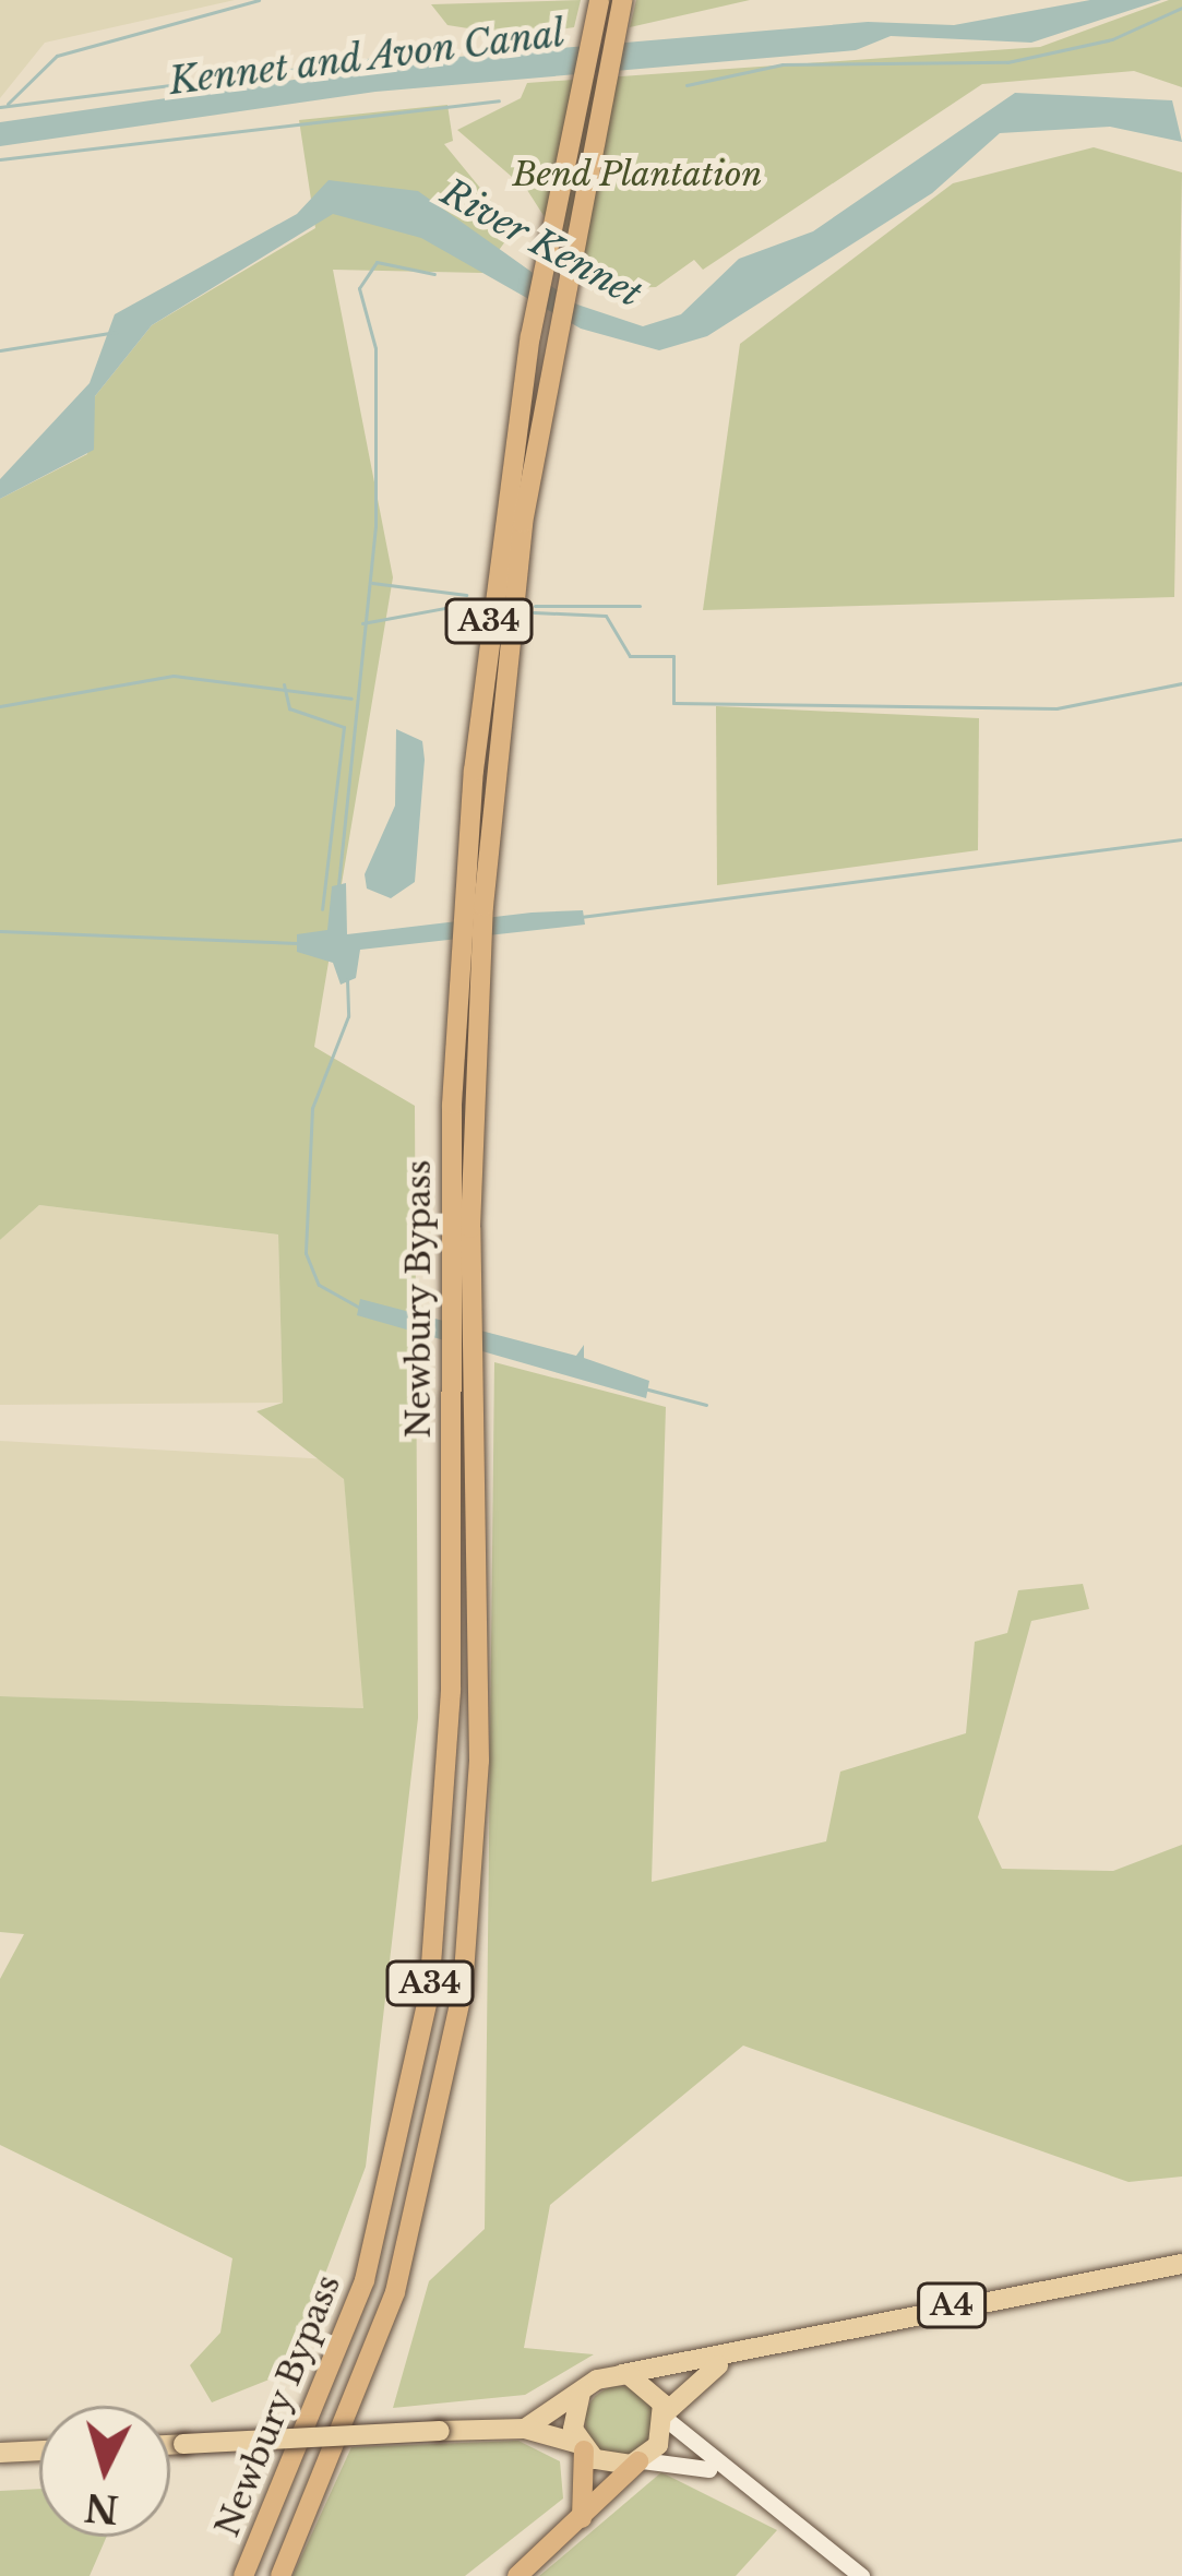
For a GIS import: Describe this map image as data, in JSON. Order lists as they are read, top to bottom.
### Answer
{
  "streets": {
    "highway": ["A34", "Newbury Bypass"],
    "main road": ["A4"]
  },
  "water": ["Kennet and Avon Canal", "River Kennet"],
  "parks": ["Bend Plantation"],
  "north": "bottom"
}
